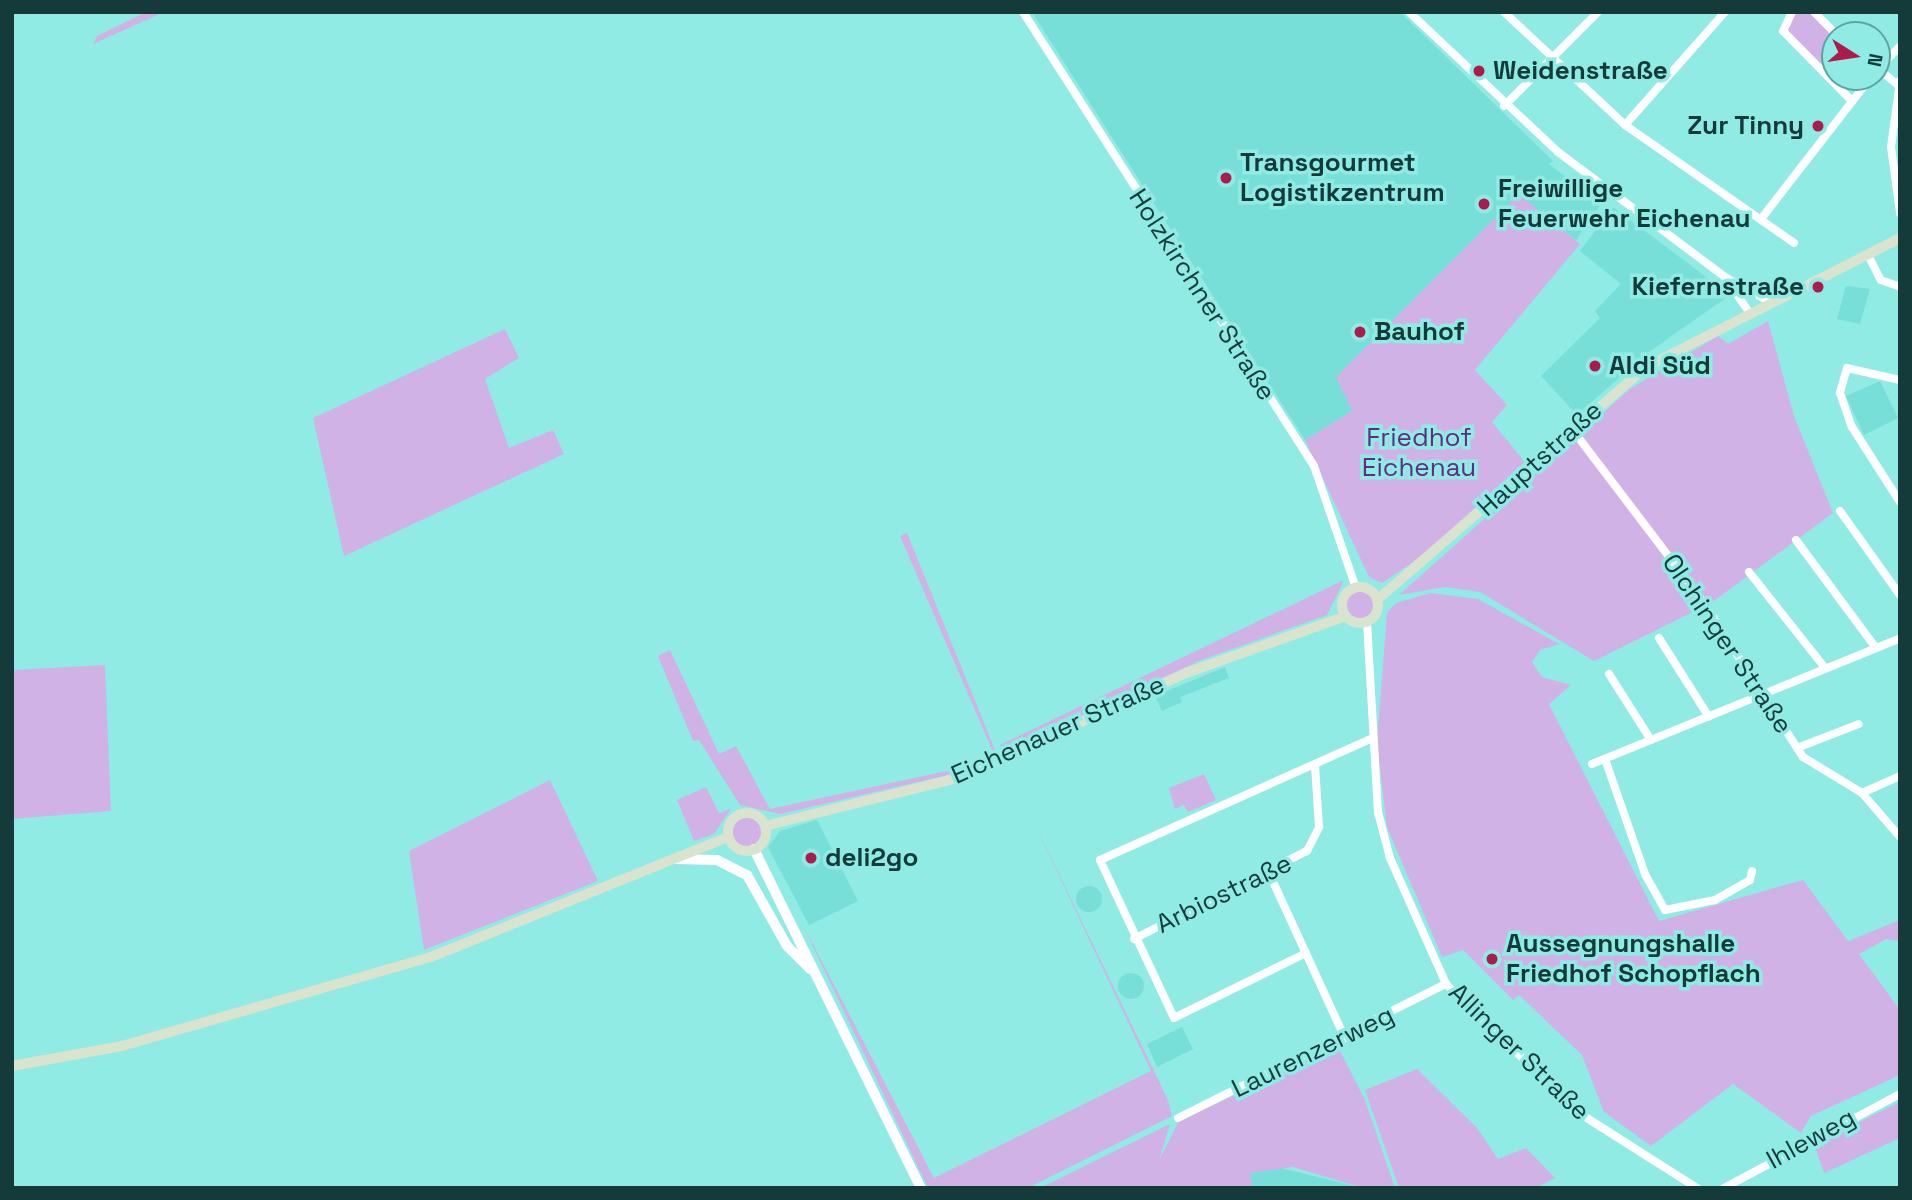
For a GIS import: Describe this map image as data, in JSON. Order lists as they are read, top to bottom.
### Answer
{
  "streets": {
    "main road": ["Hauptstraße", "Eichenauer Straße"],
    "street": [
      "Holzkirchner Straße",
      "Olchinger Straße",
      "Arbiostraße",
      "Laurenzerweg",
      "Allinger Straße",
      "Ihleweg"
    ]
  },
  "crossings": [
    ["Hauptstraße", "Olchinger Straße"],
    ["Laurenzerweg", "Allinger Straße"]
  ],
  "parks": ["Friedhof Eichenau"],
  "places": [
    "Weidenstraße",
    "Zur Tinny",
    "Transgourmet Logistikzentrum",
    "Freiwillige Feuerwehr Eichenau",
    "Kiefernstraße",
    "Bauhof",
    "Aldi Süd",
    "deli2go",
    "Aussegnungshalle Friedhof Schopflach"
  ],
  "north": "right"
}
